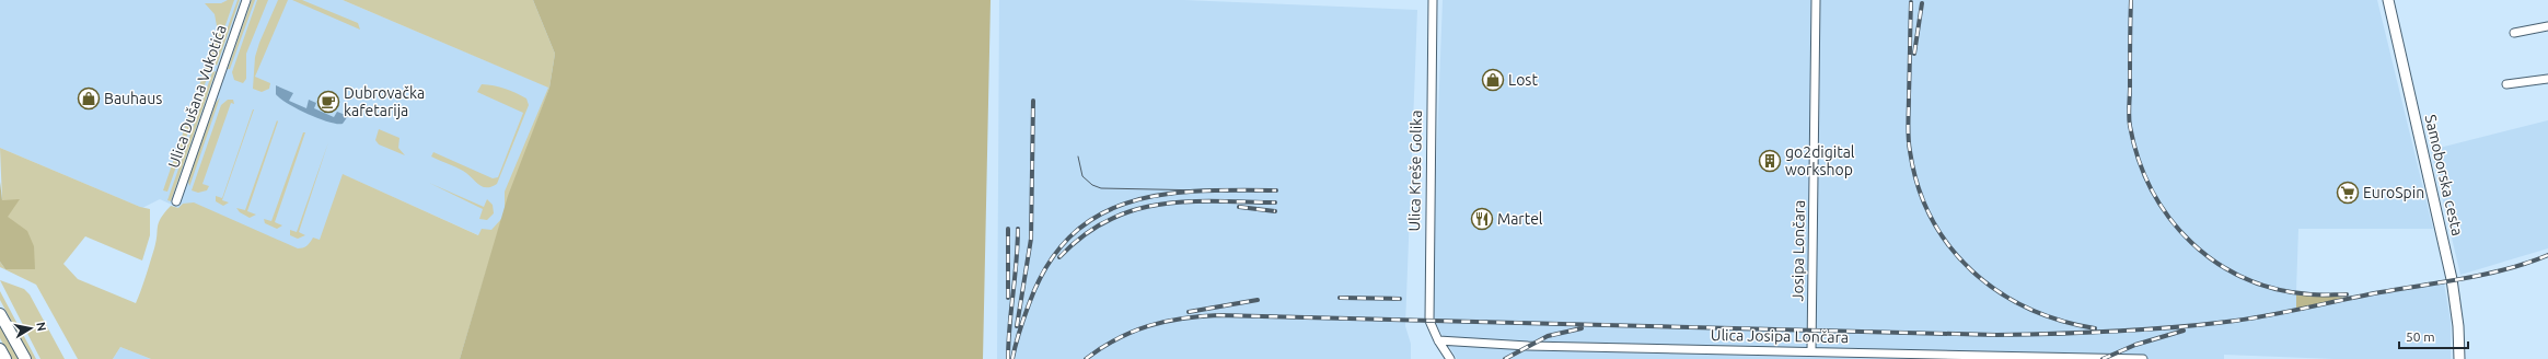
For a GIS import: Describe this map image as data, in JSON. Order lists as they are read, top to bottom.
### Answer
{
  "streets": {
    "street": [
      "Ulica Dušana Vukotića",
      "Ulica Kreše Golika",
      "Samoborska cesta",
      "Josipa Lončara",
      "Ulica Josipa Lončara"
    ]
  },
  "crossings": [
    ["Ulica Kreše Golika", "Ulica Josipa Lončara"],
    ["Josipa Lončara", "Ulica Josipa Lončara"]
  ],
  "places": {
    "shop": ["Lost", "Bauhaus"],
    "cafe": ["Dubrovačka kafetarija"],
    "building": ["go2digital workshop"],
    "supermarket": ["EuroSpin"],
    "restaurant": ["Martel"]
  },
  "scale_bar": "50 m",
  "north": "right"
}
